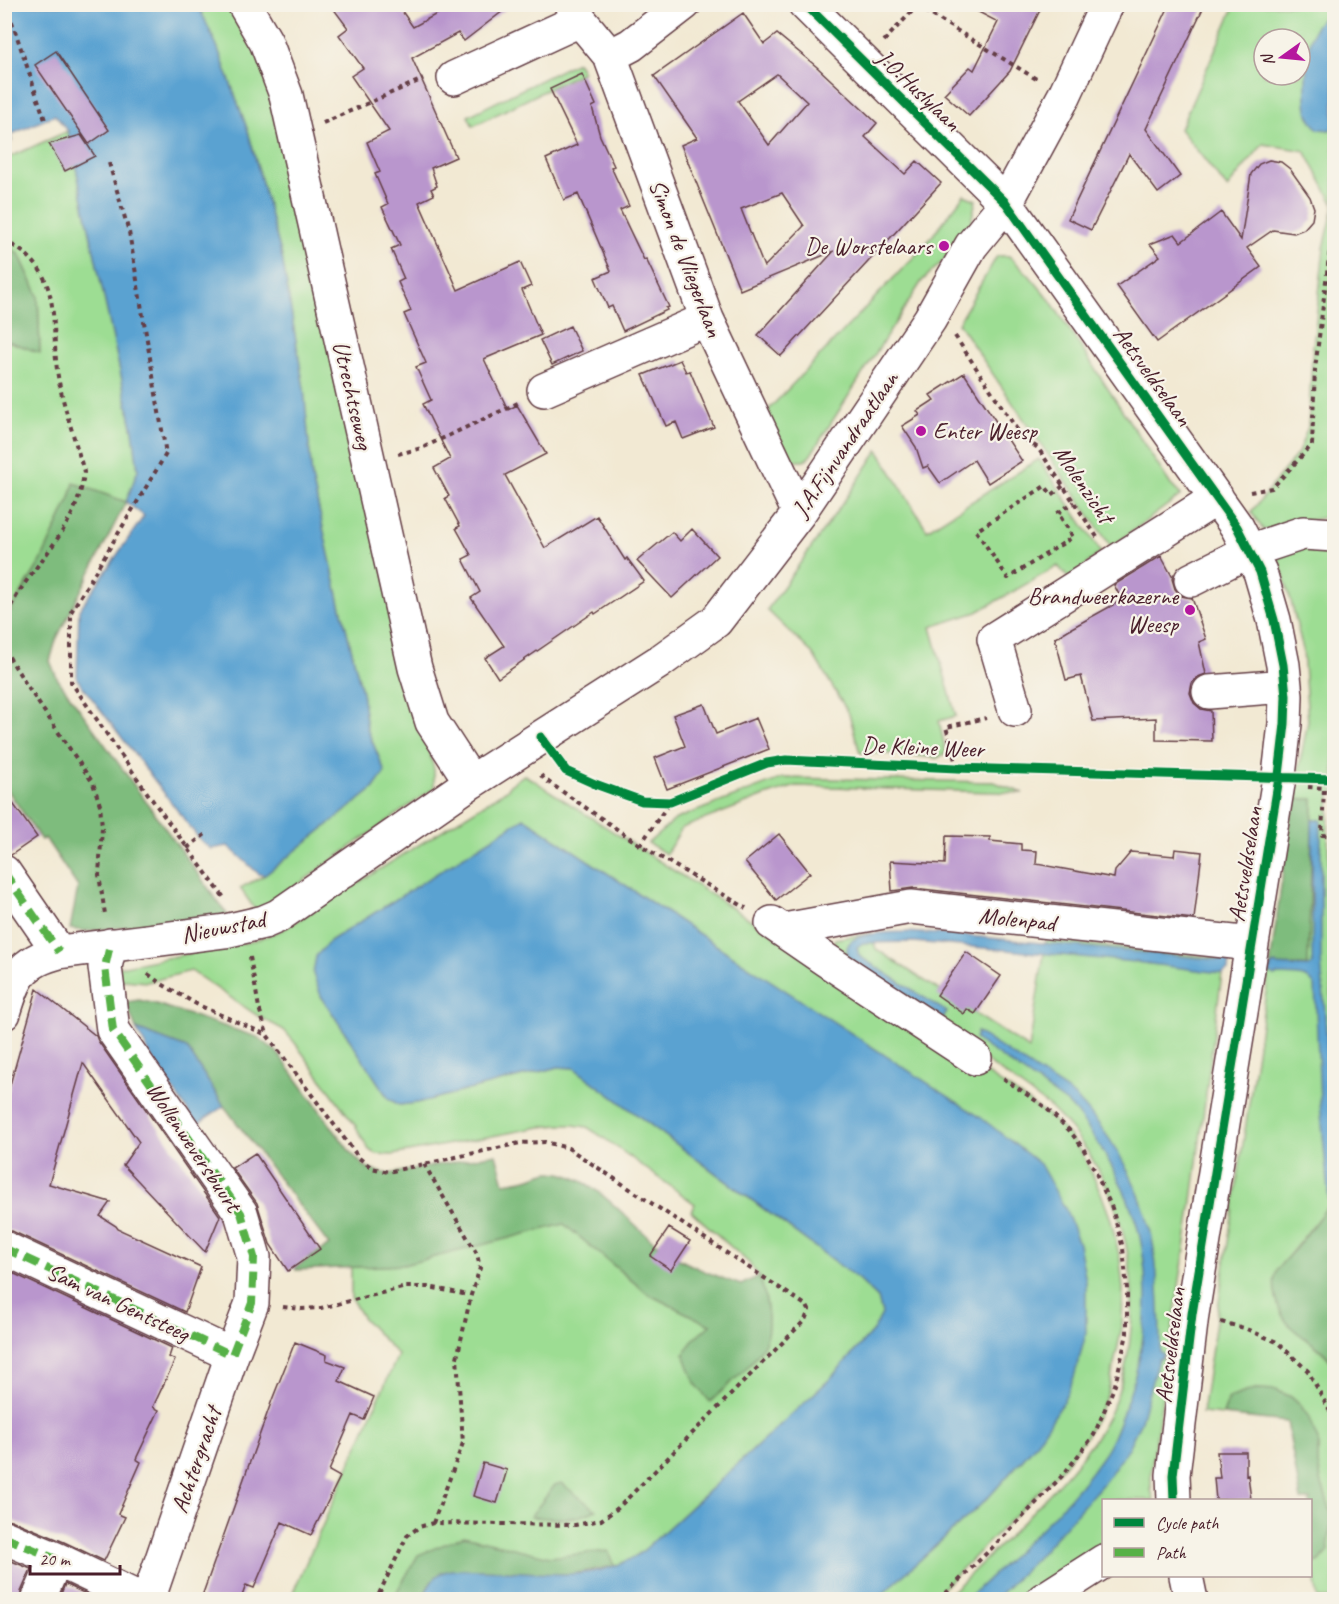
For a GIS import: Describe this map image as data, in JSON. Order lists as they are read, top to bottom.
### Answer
{
  "streets": {
    "street": [
      "J.O.Huslylaan",
      "Simon de Vliegerlaan",
      "Aetsveldselaan",
      "Utrechtseweg",
      "J.A.Fijnvandraatlaan",
      "Molenpad",
      "Nieuwstad",
      "Wollenweversbuurt",
      "Sam van Gentsteeg",
      "Achtergracht"
    ],
    "path": ["Molenzicht"],
    "cycle path": ["De Kleine Weer"]
  },
  "crossings": [
    ["J.O.Huslylaan", "Aetsveldselaan"],
    ["J.O.Huslylaan", "J.A.Fijnvandraatlaan"],
    ["Simon de Vliegerlaan", "J.A.Fijnvandraatlaan"],
    ["Aetsveldselaan", "J.A.Fijnvandraatlaan"],
    ["Aetsveldselaan", "Molenpad"],
    ["Utrechtseweg", "J.A.Fijnvandraatlaan"],
    ["Utrechtseweg", "Nieuwstad"],
    ["J.A.Fijnvandraatlaan", "Molenzicht"],
    ["J.A.Fijnvandraatlaan", "Nieuwstad"],
    ["Nieuwstad", "Wollenweversbuurt"],
    ["Wollenweversbuurt", "Sam van Gentsteeg"],
    ["Wollenweversbuurt", "Achtergracht"],
    ["Sam van Gentsteeg", "Achtergracht"]
  ],
  "places": ["De Worstelaars", "Enter Weesp", "Brandweerkazerne Weesp"],
  "legend": ["Cycle path", "Path"],
  "scale_bar": "20 m",
  "north": "left"
}
